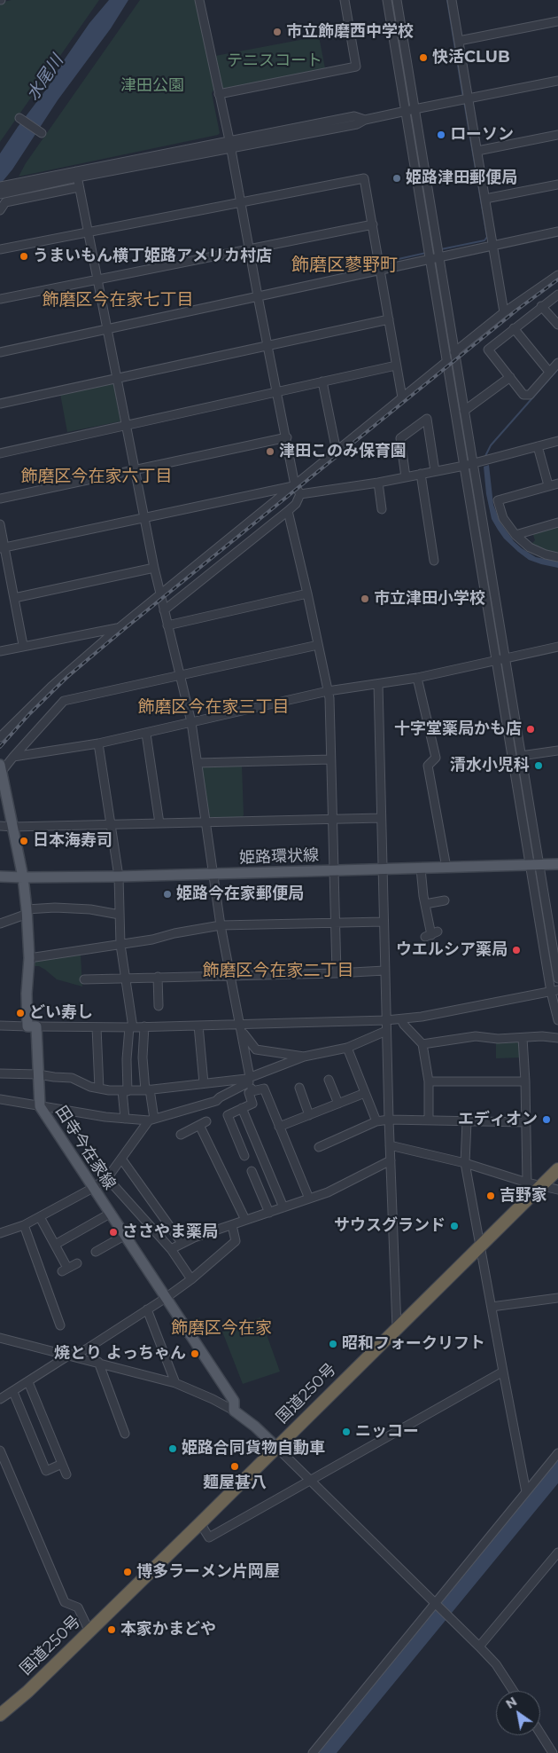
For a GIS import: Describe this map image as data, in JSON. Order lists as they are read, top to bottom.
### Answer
{
  "streets": {
    "highway": ["国道250号"],
    "main road": ["姫路環状線", "田寺今在家線"]
  },
  "crossings": [
    ["姫路環状線", "田寺今在家線"]
  ],
  "districts": [
    "飾磨区蓼野町",
    "飾磨区今在家七丁目",
    "飾磨区今在家六丁目",
    "飾磨区今在家三丁目",
    "飾磨区今在家二丁目",
    "飾磨区今在家"
  ],
  "water": ["水尾川"],
  "parks": ["テニスコート", "津田公園"],
  "places": [
    "市立飾磨西中学校",
    "快活CLUB",
    "ローソン",
    "姫路津田郵便局",
    "うまいもん横丁姫路アメリカ村店",
    "津田このみ保育園",
    "市立津田小学校",
    "十字堂薬局かも店",
    "清水小児科",
    "日本海寿司",
    "姫路今在家郵便局",
    "ウエルシア薬局",
    "どい寿し",
    "エディオン",
    "吉野家",
    "サウスグランド",
    "ささやま薬局",
    "昭和フォークリフト",
    "焼とり よっちゃん",
    "ニッコー",
    "姫路合同貨物自動車",
    "麺屋甚八",
    "博多ラーメン片岡屋",
    "本家かまどや"
  ],
  "north": "top left"
}
